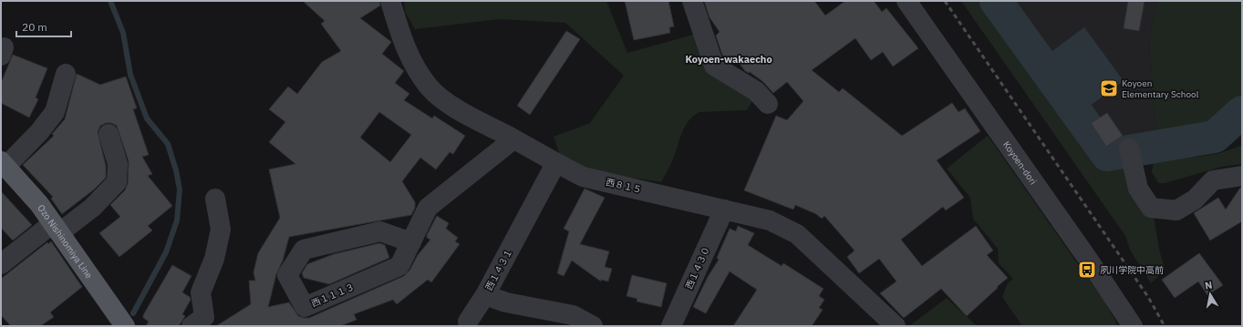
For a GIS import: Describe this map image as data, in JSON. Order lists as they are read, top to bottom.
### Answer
{
  "streets": {
    "main road": ["Ozo Nishinomiya Line"],
    "street": [
      "Koyoen-dori",
      "西８１５",
      "西１４３０",
      "西１４３１",
      "西１１１３"
    ]
  },
  "crossings": [
    ["西８１５", "西１４３０"],
    ["西８１５", "西１４３１"],
    ["西８１５", "西１１１３"]
  ],
  "districts": ["Koyoen-wakaecho"],
  "places": {
    "school or university": ["Koyoen Elementary School"],
    "bus stop": ["夙川学院中高前"]
  },
  "scale_bar": "20 m",
  "north": "top"
}
